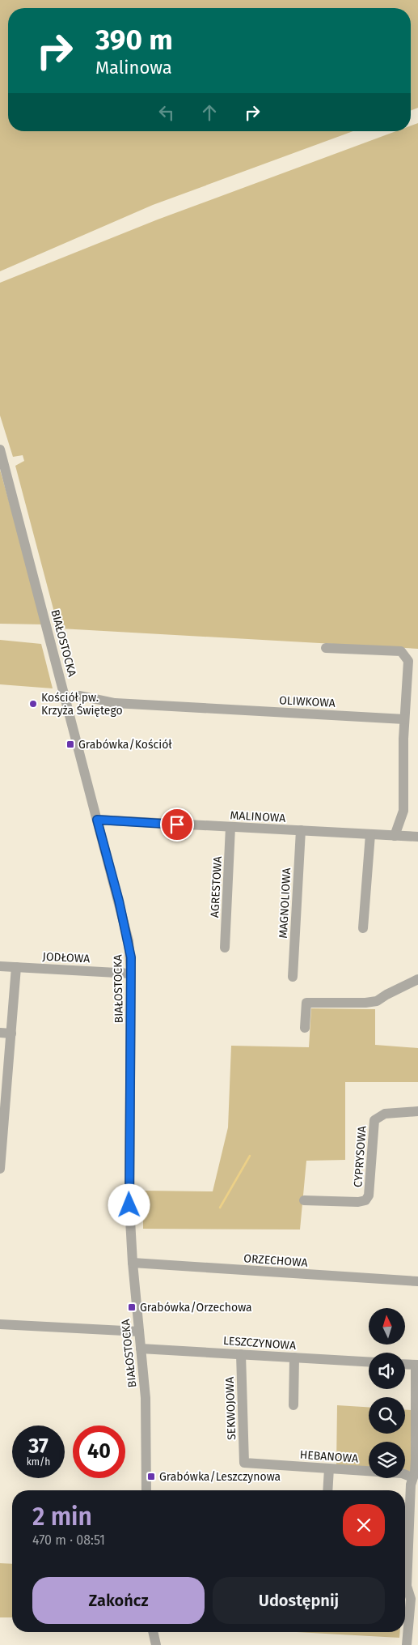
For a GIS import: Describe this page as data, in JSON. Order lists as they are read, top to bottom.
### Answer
{
  "streets": {
    "street": [
      "BIAŁOSTOCKA",
      "OLIWKOWA",
      "MALINOWA",
      "AGRESTOWA",
      "MAGNOLIOWA",
      "JODŁOWA",
      "CYPRYSOWA",
      "ORZECHOWA",
      "LESZCZYNOWA",
      "SEKWOJOWA",
      "HEBANOWA"
    ]
  },
  "crossings": [
    ["BIAŁOSTOCKA", "OLIWKOWA"],
    ["BIAŁOSTOCKA", "MALINOWA"],
    ["BIAŁOSTOCKA", "JODŁOWA"],
    ["BIAŁOSTOCKA", "ORZECHOWA"],
    ["BIAŁOSTOCKA", "LESZCZYNOWA"],
    ["MALINOWA", "AGRESTOWA"],
    ["MALINOWA", "MAGNOLIOWA"],
    ["LESZCZYNOWA", "SEKWOJOWA"],
    ["SEKWOJOWA", "HEBANOWA"]
  ],
  "places": {
    "other": ["Kościół pw. Krzyża Świętego"],
    "transit": ["Grabówka/Kościół", "Grabówka/Orzechowa", "Grabówka/Leszczynowa"]
  },
  "north": "top",
  "page": {
    "turn": ["390 m", "Malinowa"],
    "speed": "37 km/h",
    "limit": "40",
    "heading": ["2 min", "470 m · 08:51"],
    "buttons": ["Zakończ", "Udostępnij"]
  }
}
